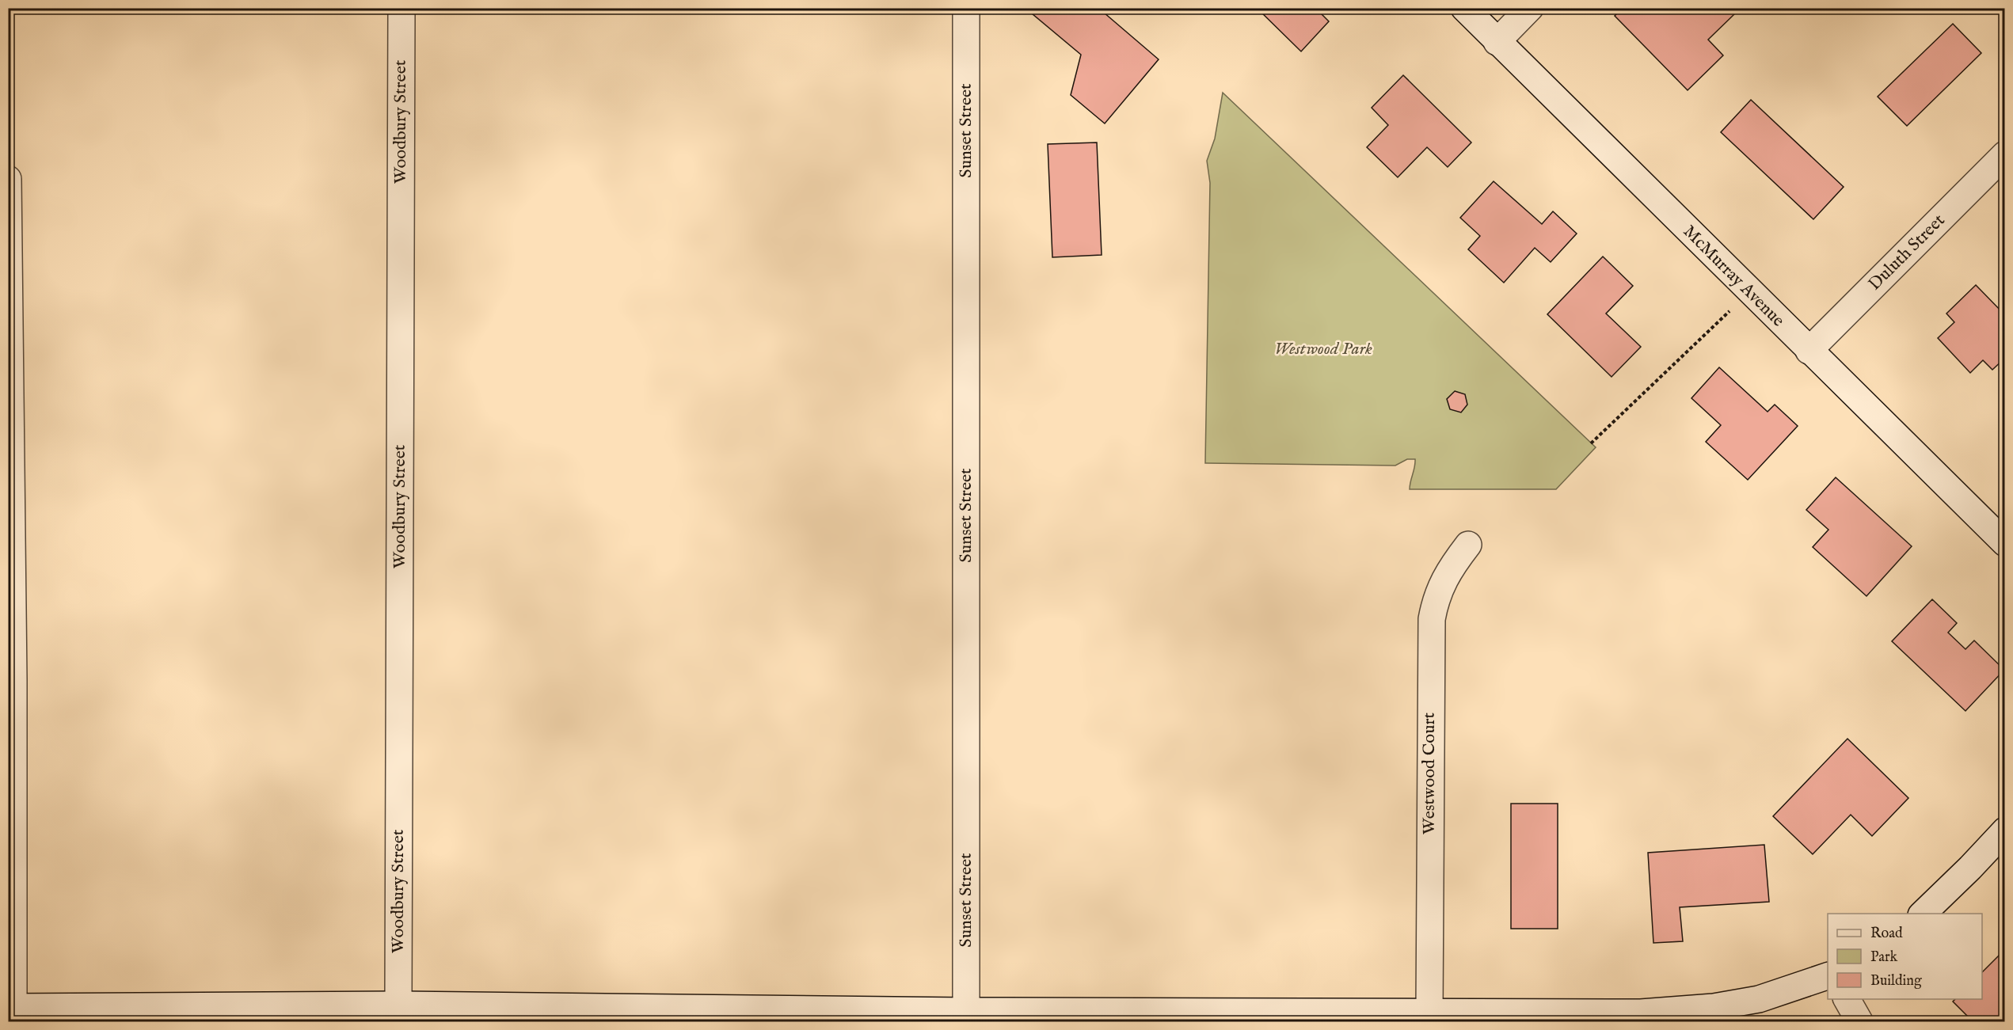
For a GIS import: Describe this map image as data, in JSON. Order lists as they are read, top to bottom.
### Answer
{
  "streets": {
    "street": [
      "Woodbury Street",
      "Sunset Street",
      "Duluth Street",
      "McMurray Avenue",
      "Westwood Court"
    ]
  },
  "crossings": [
    ["Duluth Street", "McMurray Avenue"]
  ],
  "parks": ["Westwood Park"],
  "legend": ["Road", "Park", "Building"]
}
